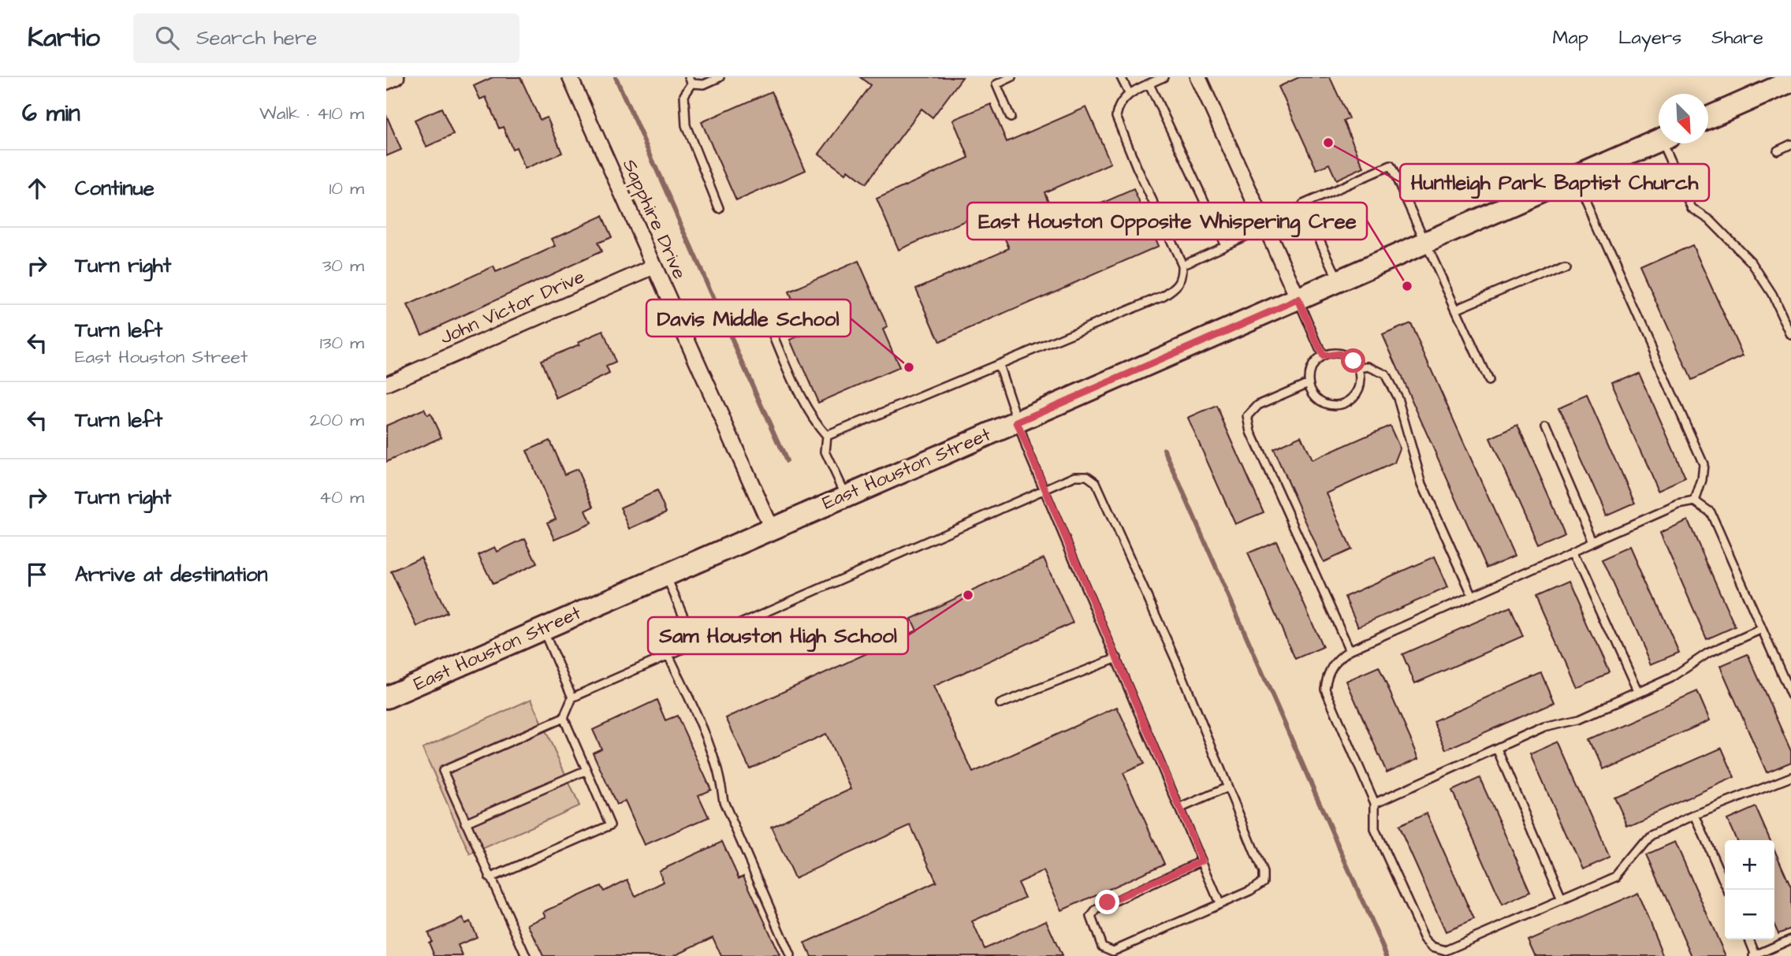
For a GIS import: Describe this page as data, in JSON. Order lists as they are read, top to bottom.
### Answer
{
  "streets": {
    "main road": ["East Houston Street"],
    "street": ["Sapphire Drive", "John Victor Drive"]
  },
  "crossings": [
    ["Sapphire Drive", "John Victor Drive"],
    ["Sapphire Drive", "East Houston Street"]
  ],
  "places": [
    "Huntleigh Park Baptist Church",
    "East Houston Opposite Whispering Cree",
    "Davis Middle School",
    "Sam Houston High School"
  ],
  "north": "bottom right",
  "page": {
    "header": "Kartio",
    "search": "Search here",
    "nav": ["Map", "Layers", "Share"],
    "heading": ["6 min", "Walk · 410 m"],
    "list": [
      ["Continue", "10 m"],
      ["Turn right", "30 m"],
      ["Turn left", "East Houston Street", "130 m"],
      ["Turn left", "200 m"],
      ["Turn right", "40 m"],
      "Arrive at destination"
    ],
    "map_buttons": ["+", "−"]
  }
}
